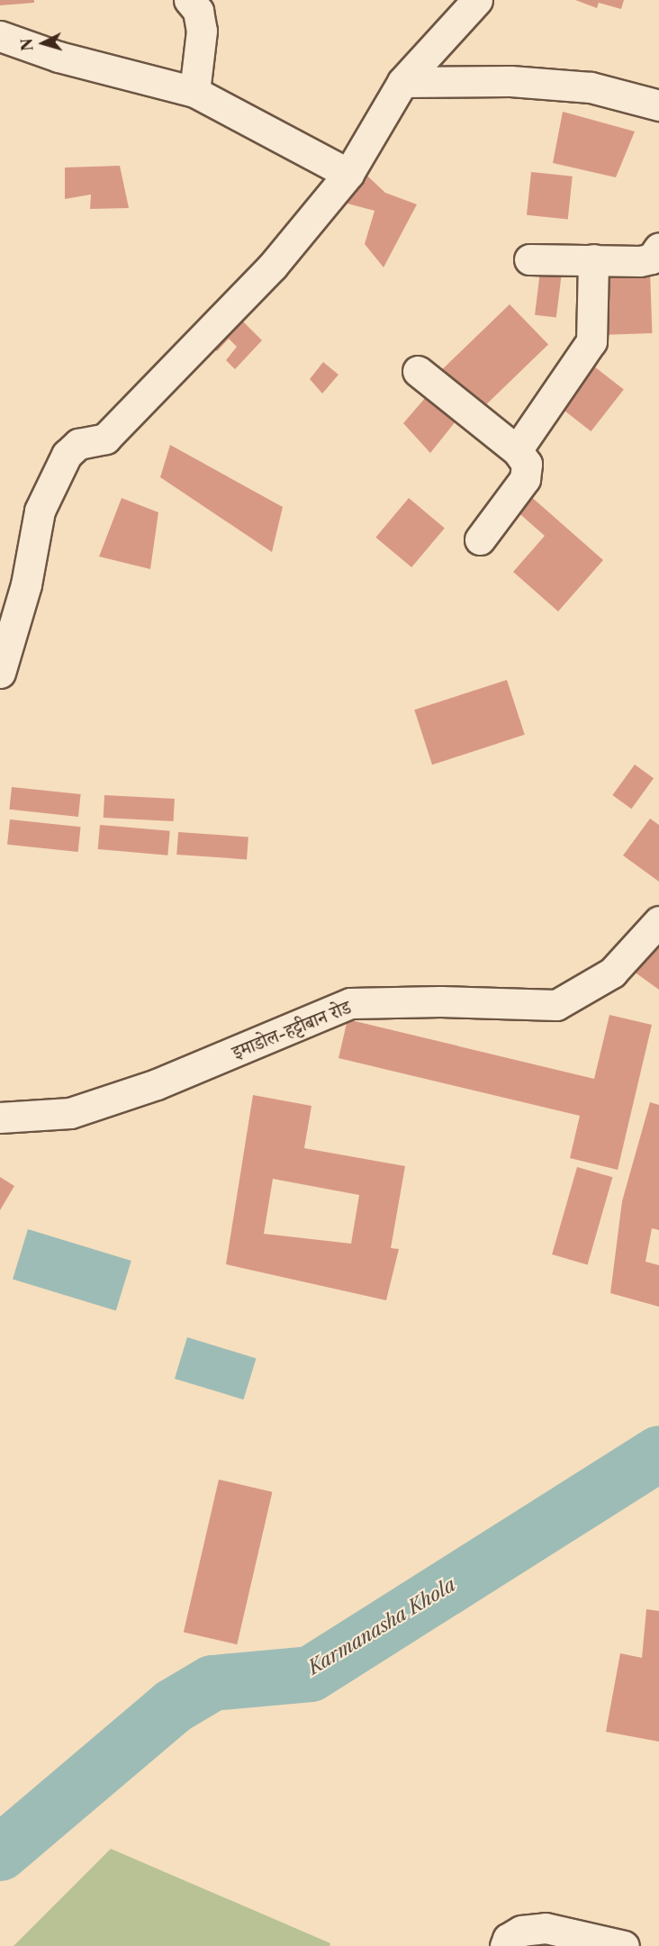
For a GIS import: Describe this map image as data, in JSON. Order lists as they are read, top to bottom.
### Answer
{
  "streets": {
    "street": ["इमाडोल-हट्टीबान रोड"]
  },
  "water": ["Karmanasha Khola"],
  "north": "left"
}
